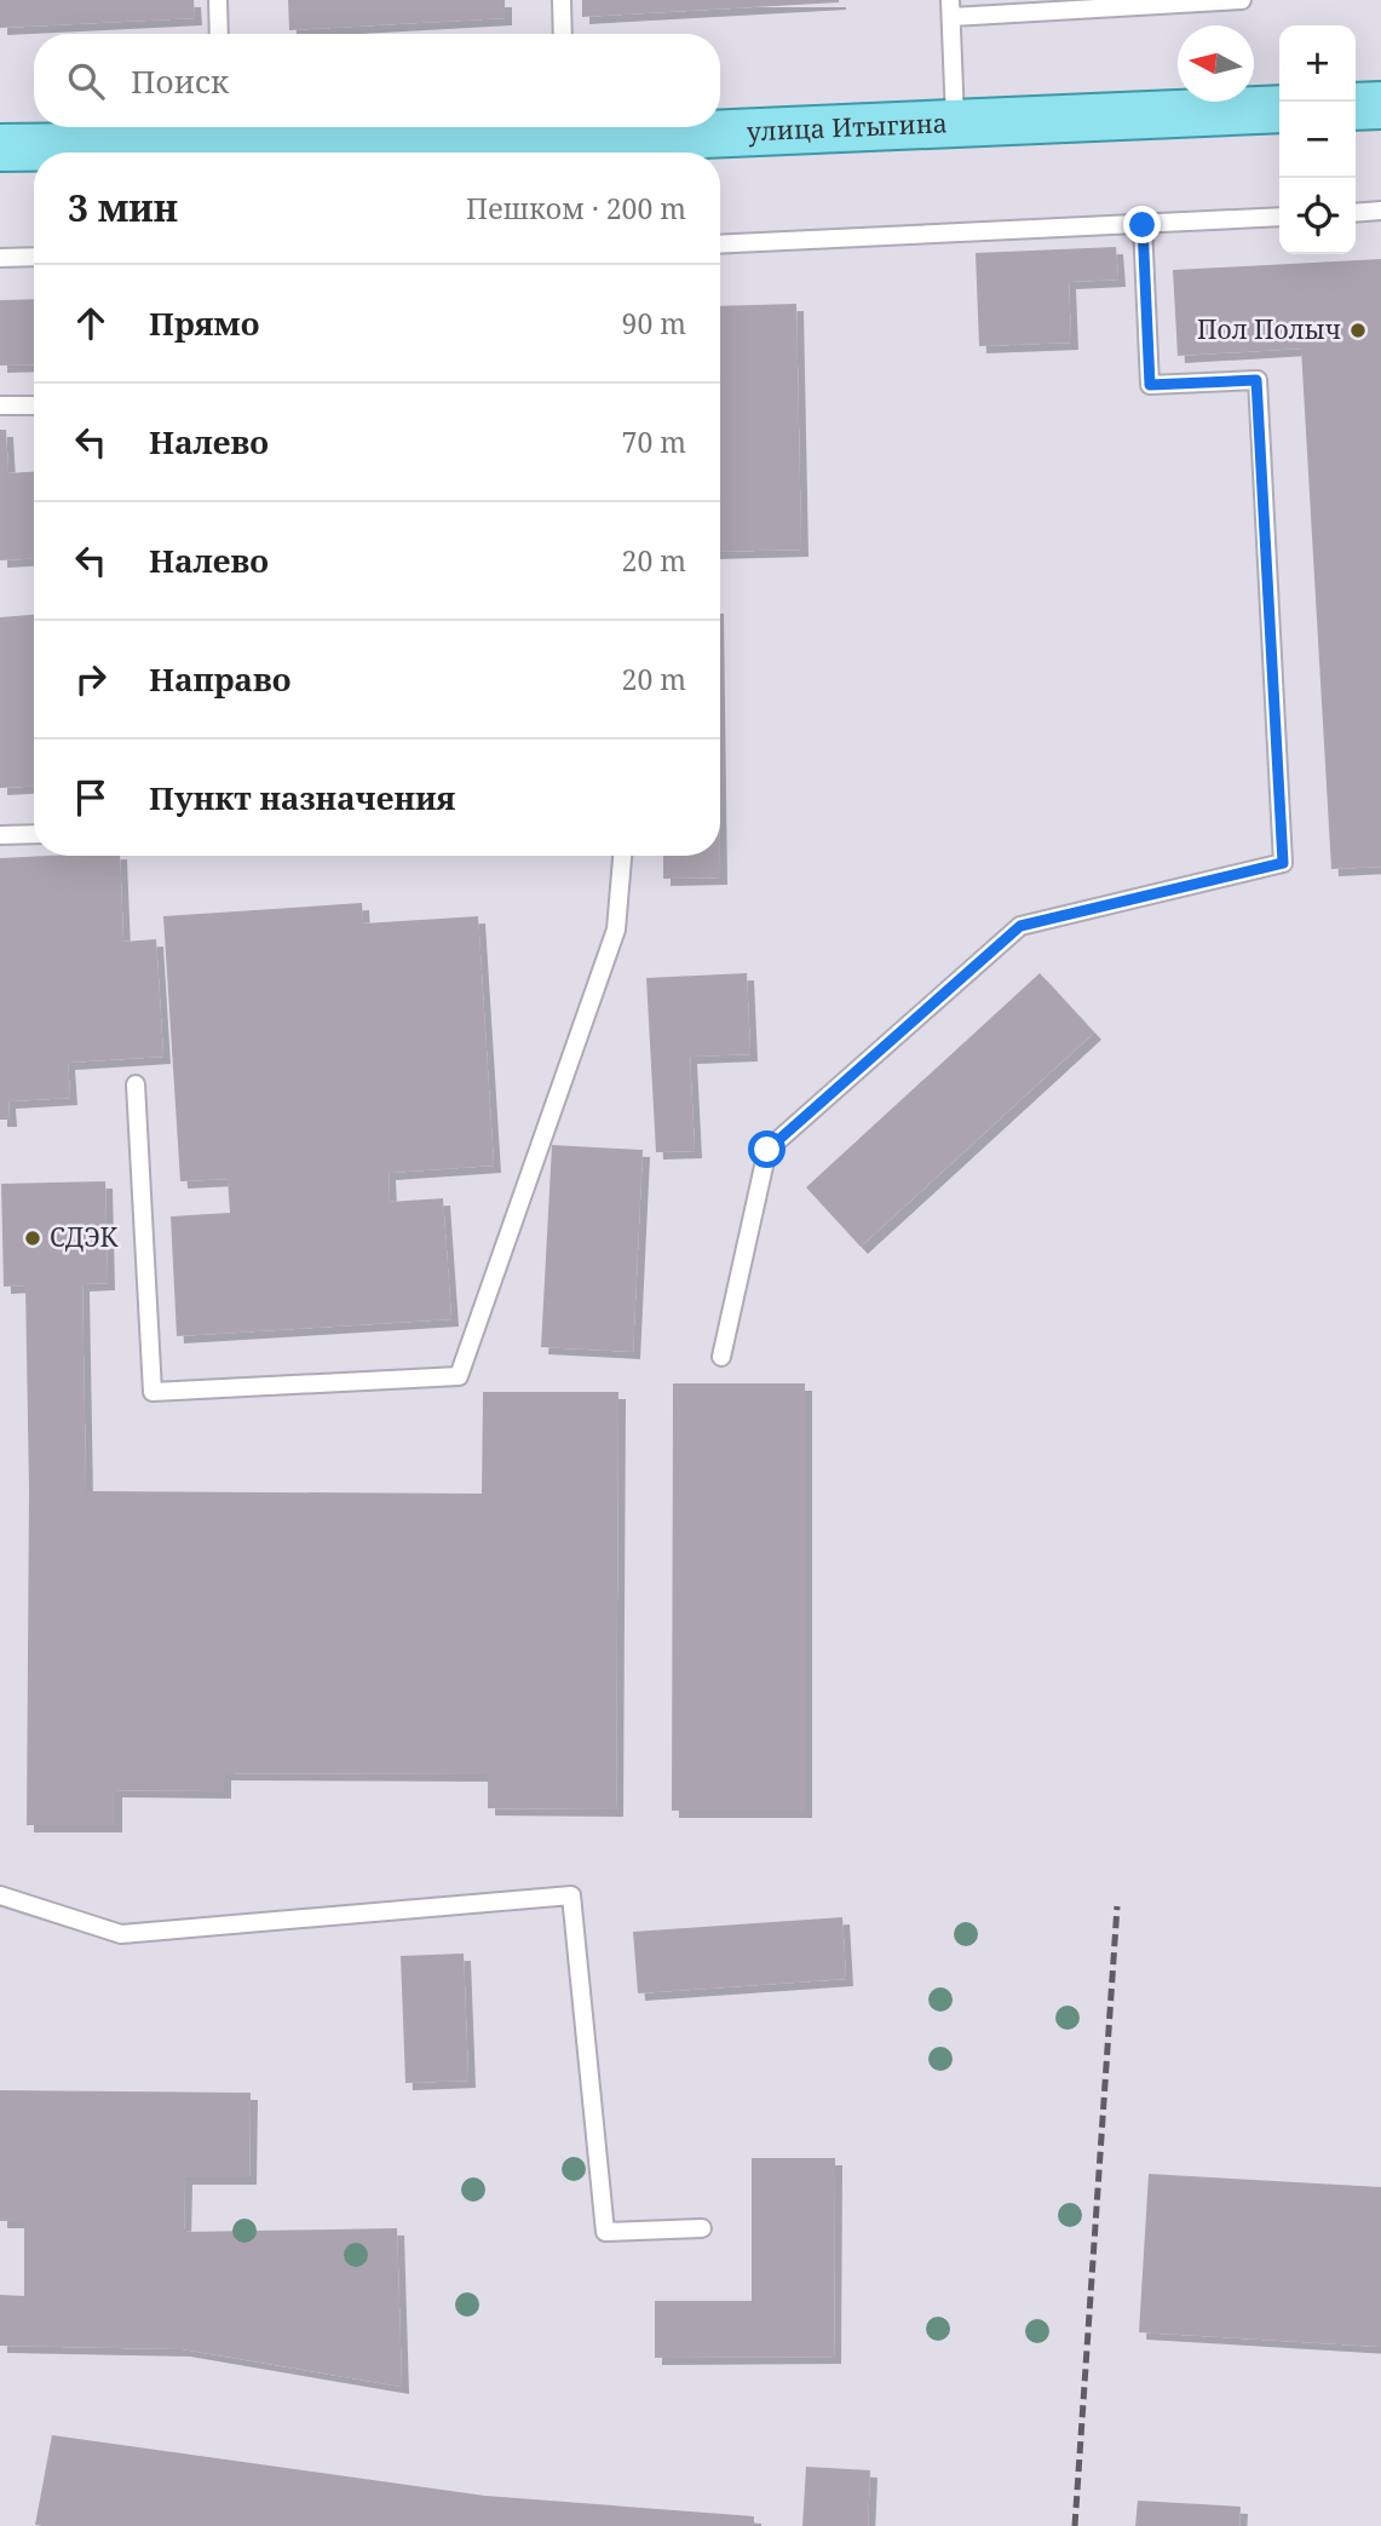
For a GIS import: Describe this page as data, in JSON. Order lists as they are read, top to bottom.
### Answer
{
  "streets": {
    "main road": ["улица Итыгина"]
  },
  "places": ["Пол Полыч", "СДЭК"],
  "north": "left",
  "page": {
    "map_buttons": ["+", "−"],
    "search": "Поиск",
    "heading": ["3 мин", "Пешком · 200 m"],
    "list": [
      ["Прямо", "90 m"],
      ["Налево", "70 m"],
      ["Налево", "20 m"],
      ["Направо", "20 m"],
      "Пункт назначения"
    ]
  }
}
